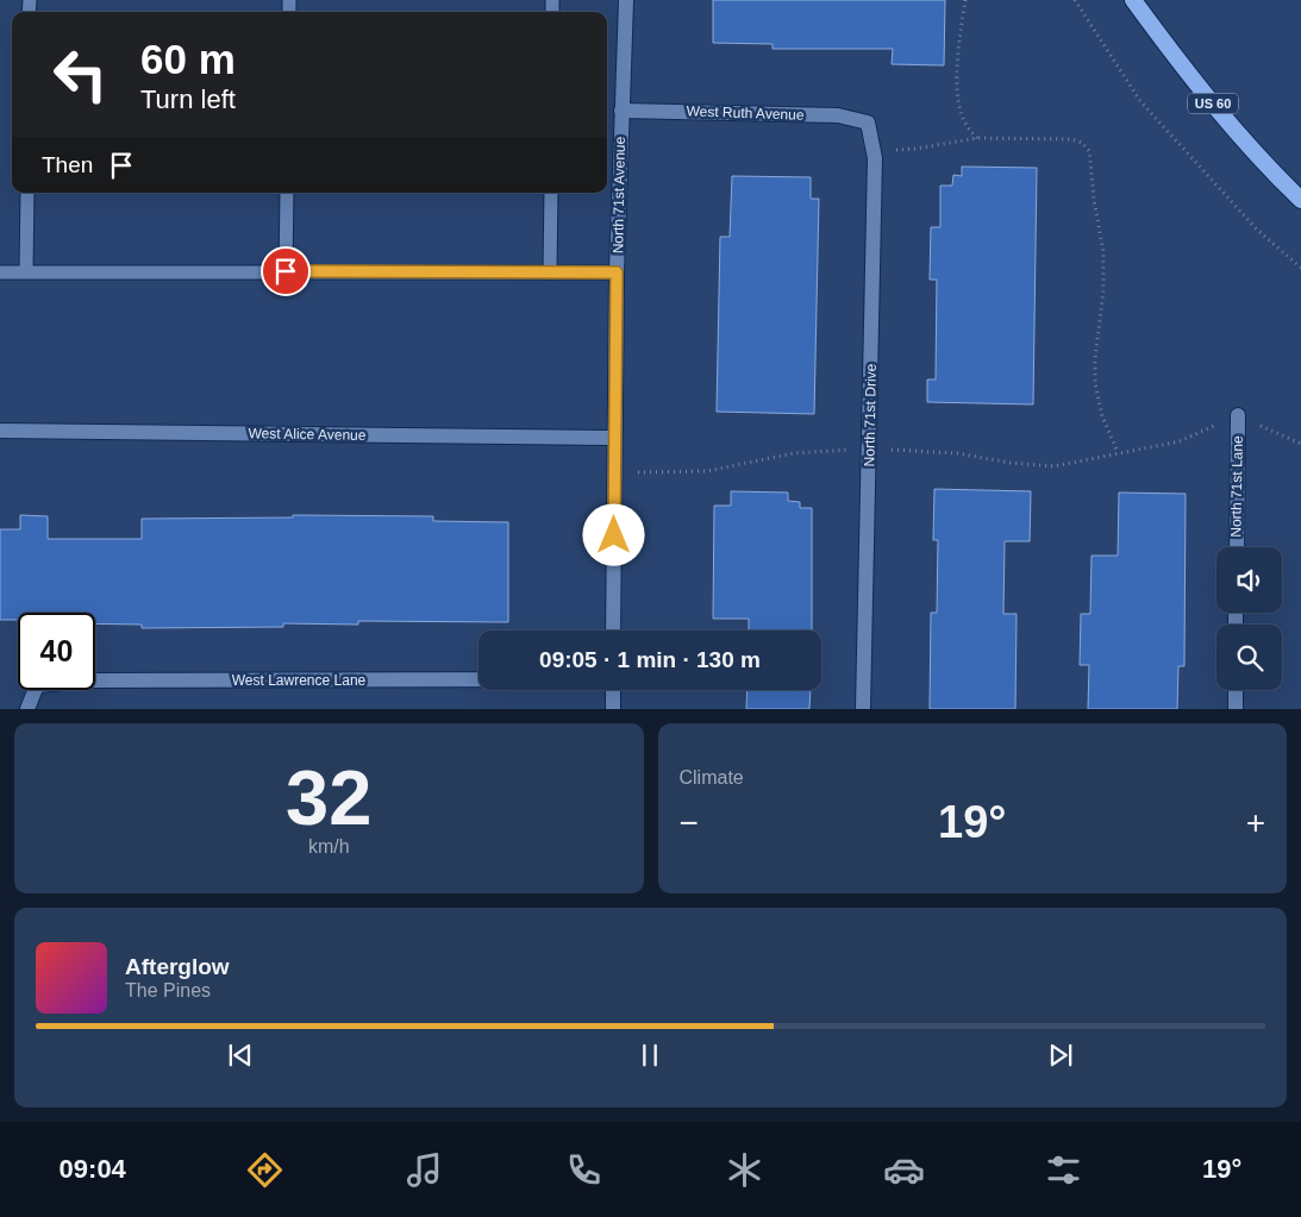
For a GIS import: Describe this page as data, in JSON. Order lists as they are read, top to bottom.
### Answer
{
  "streets": {
    "highway": ["US 60"],
    "street": [
      "West Ruth Avenue",
      "North 71st Avenue",
      "North 71st Drive",
      "West Alice Avenue",
      "North 71st Lane",
      "West Lawrence Lane"
    ]
  },
  "crossings": [
    ["West Ruth Avenue", "North 71st Avenue"],
    ["West Ruth Avenue", "North 71st Drive"],
    ["North 71st Avenue", "West Alice Avenue"]
  ],
  "page": {
    "turn": ["60 m", "Turn left"],
    "then": "Then",
    "limit": "40",
    "trip": "09:05 · 1 min · 130 m",
    "tile": [
      ["32", "km/h"],
      "Climate"
    ],
    "heat": ["−", "19°", "+"],
    "song": ["Afterglow", "The Pines"],
    "tabs": ["09:04", "19°"]
  }
}
